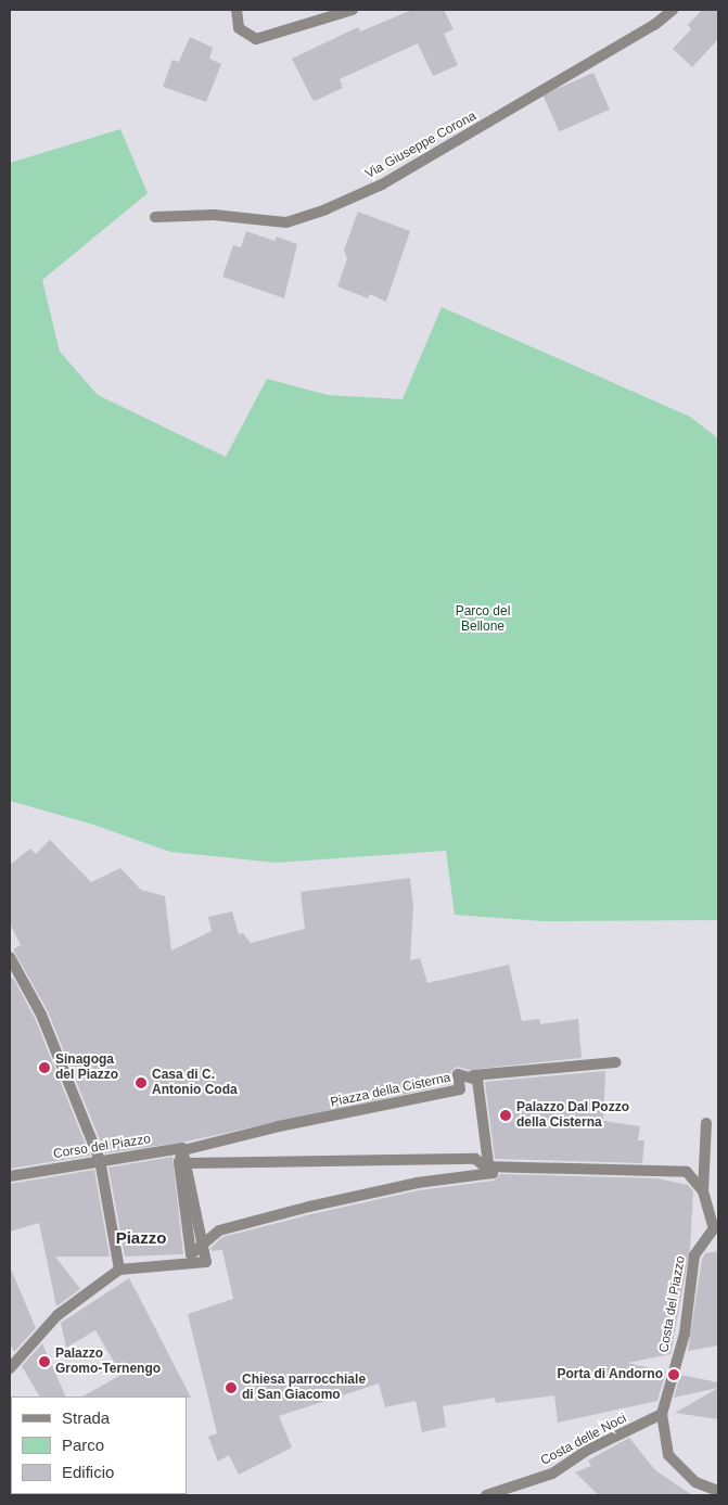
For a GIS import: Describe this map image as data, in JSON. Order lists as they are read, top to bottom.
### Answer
{
  "streets": {
    "street": [
      "Via Giuseppe Corona",
      "Piazza della Cisterna",
      "Corso del Piazzo",
      "Costa del Piazzo",
      "Costa delle Noci"
    ]
  },
  "crossings": [
    ["Piazza della Cisterna", "Corso del Piazzo"],
    ["Costa del Piazzo", "Costa delle Noci"]
  ],
  "districts": ["Piazzo"],
  "parks": ["Parco del Bellone"],
  "places": [
    "Sinagoga del Piazzo",
    "Casa di C. Antonio Coda",
    "Palazzo Dal Pozzo della Cisterna",
    "Palazzo Gromo-Ternengo",
    "Porta di Andorno",
    "Chiesa parrocchiale di San Giacomo"
  ],
  "legend": ["Strada", "Parco", "Edificio"]
}
